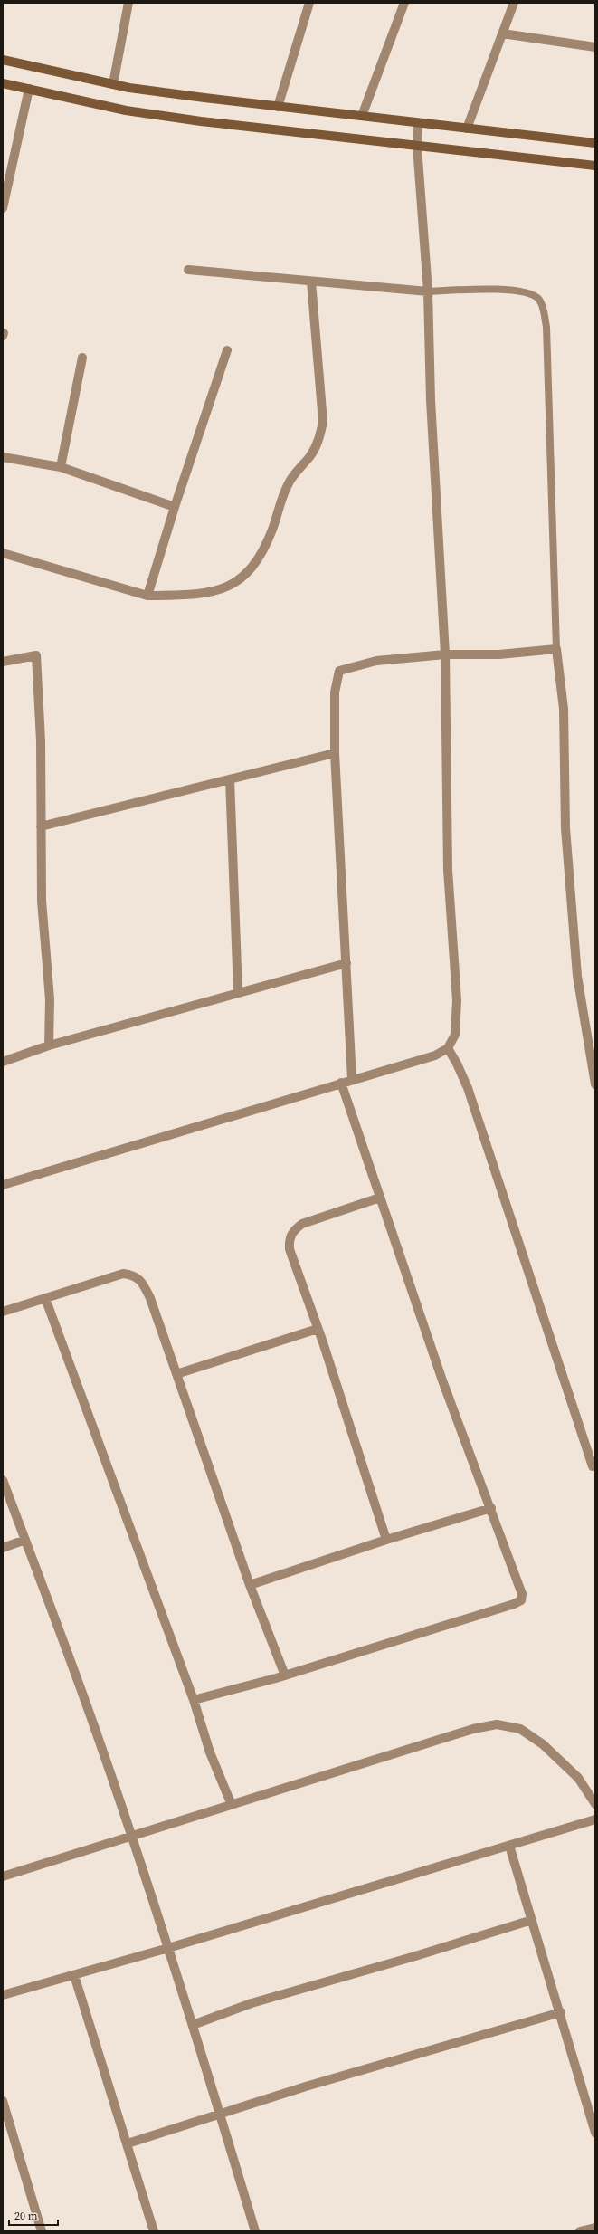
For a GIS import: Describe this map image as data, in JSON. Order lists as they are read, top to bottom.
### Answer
{
  "scale_bar": "20 m"
}
